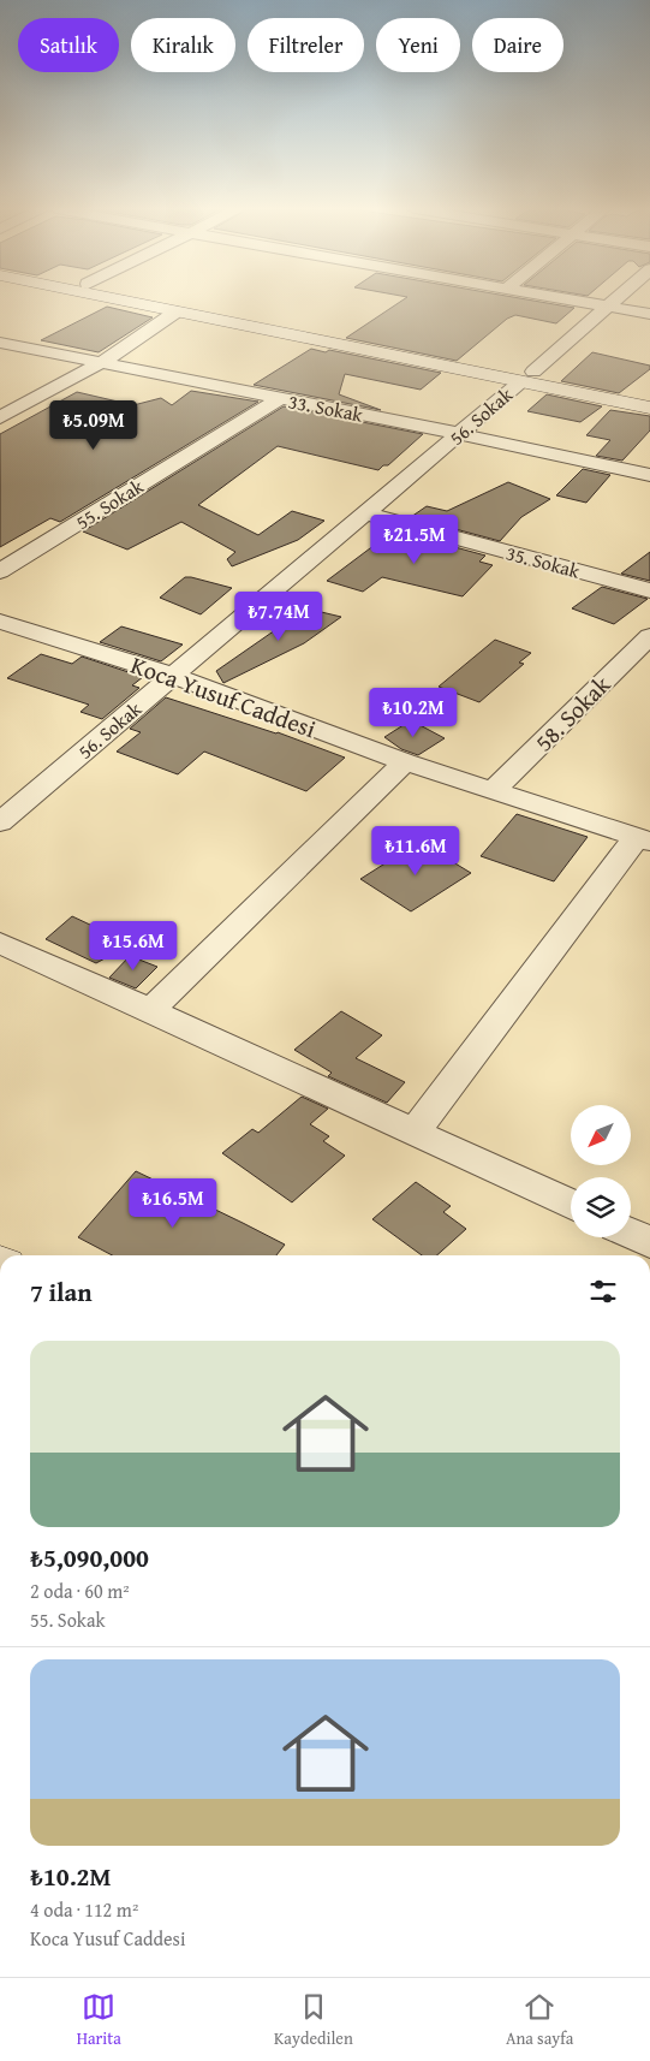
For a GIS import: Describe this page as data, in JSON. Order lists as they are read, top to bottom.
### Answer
{
  "streets": {
    "street": [
      "33. Sokak",
      "56. Sokak",
      "55. Sokak",
      "35. Sokak",
      "Koca Yusuf Caddesi",
      "58. Sokak"
    ]
  },
  "crossings": [
    ["33. Sokak", "56. Sokak"],
    ["33. Sokak", "55. Sokak"],
    ["56. Sokak", "35. Sokak"],
    ["56. Sokak", "Koca Yusuf Caddesi"],
    ["Koca Yusuf Caddesi", "58. Sokak"]
  ],
  "north": "bottom left",
  "page": {
    "chip": [
      "Satılık",
      "Kiralık",
      "Filtreler",
      "Yeni",
      "Daire"
    ],
    "price": [
      "₺5.09M",
      "₺21.5M",
      "₺7.74M",
      "₺10.2M",
      "₺11.6M",
      "₺15.6M",
      "₺16.5M"
    ],
    "heading": "7 ilan",
    "list": [
      {
        "name": "₺5,090,000",
        "note": "2 oda · 60 m² · 55. Sokak"
      },
      {
        "name": "₺10.2M",
        "note": "4 oda · 112 m² · Koca Yusuf Caddesi"
      }
    ],
    "tabs": ["Harita", "Kaydedilen", "Ana sayfa"]
  }
}
